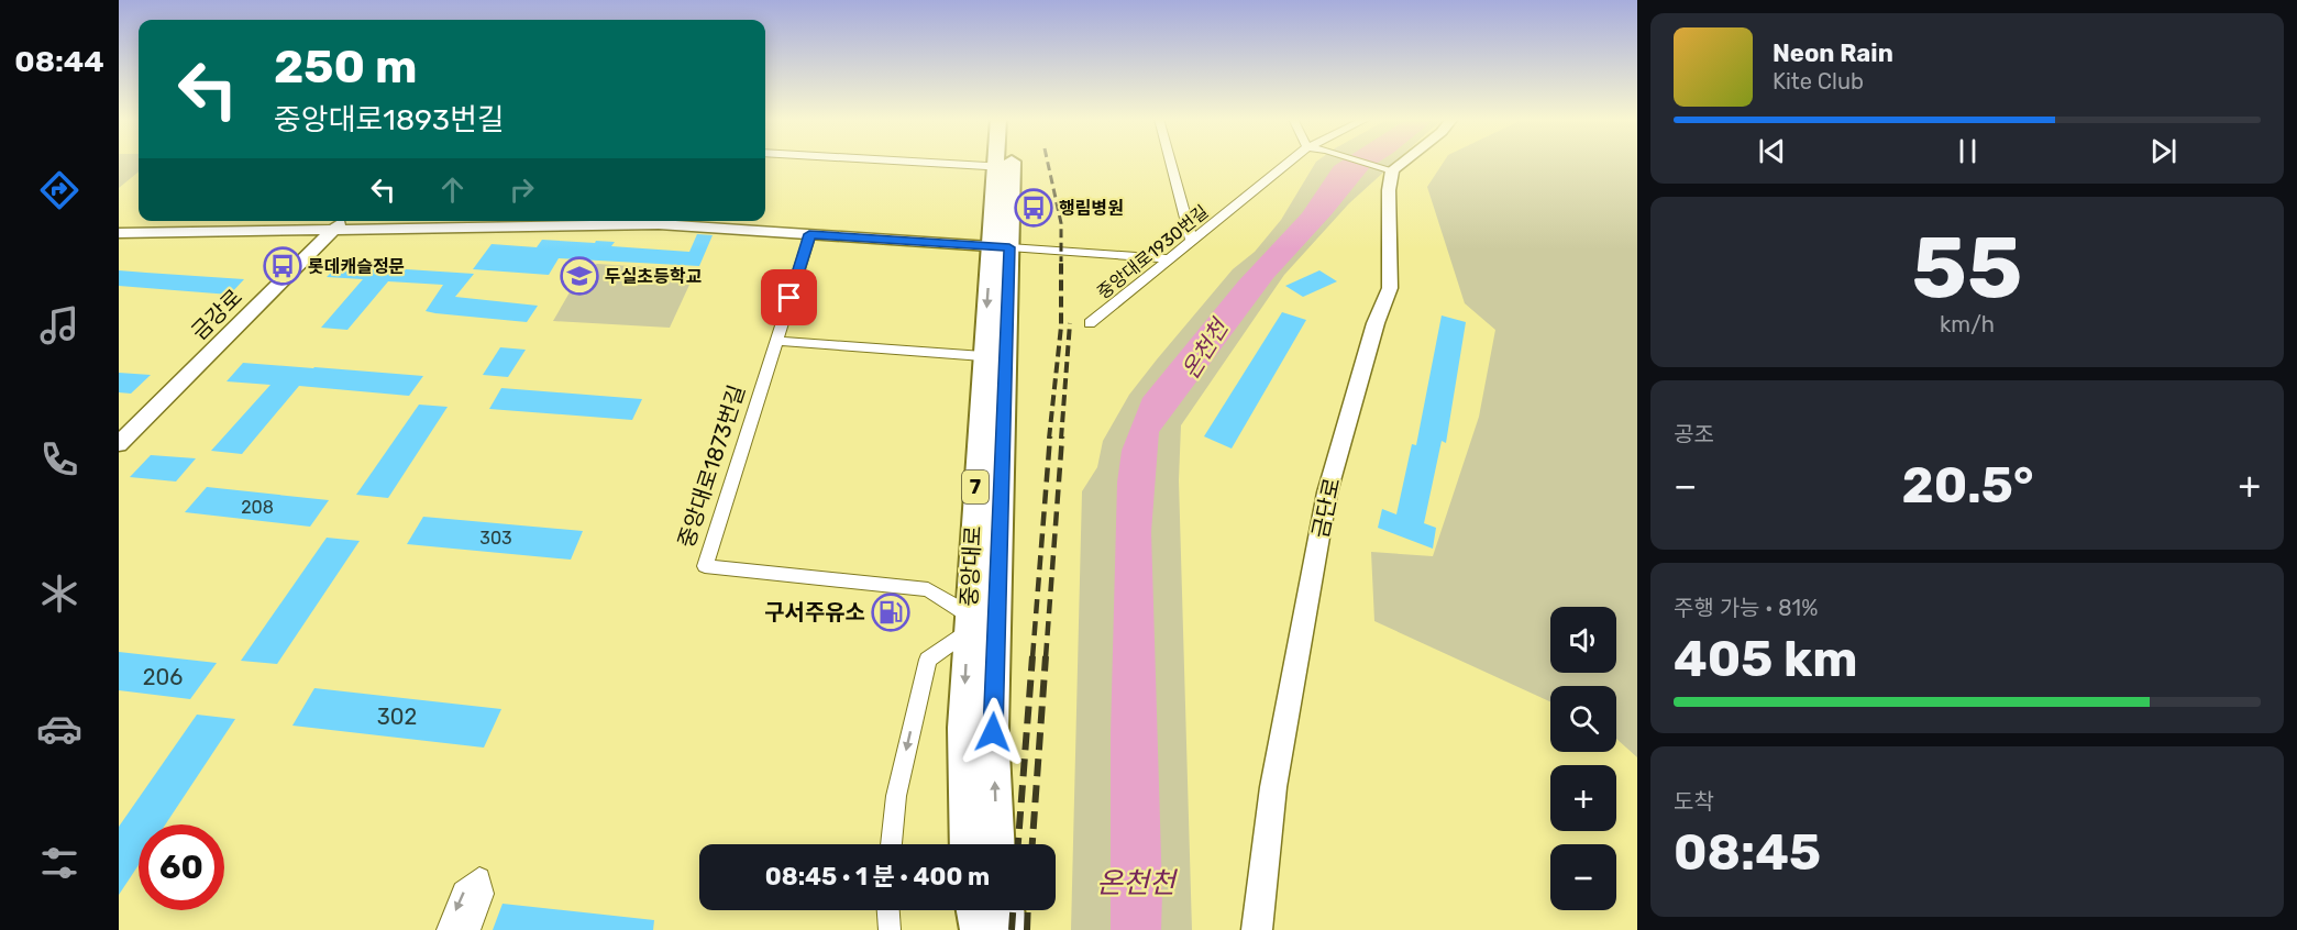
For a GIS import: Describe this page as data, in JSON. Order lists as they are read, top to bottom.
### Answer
{
  "streets": {
    "main road": ["7", "중앙대로"],
    "street": [
      "중앙대로1930번길",
      "금강로",
      "중앙대로1873번길",
      "금단로"
    ]
  },
  "crossings": [
    ["중앙대로1873번길", "중앙대로"]
  ],
  "water": ["온천천"],
  "places": {
    "bus stop": ["행림병원", "롯데캐슬정문"],
    "school or university": ["두실초등학교"],
    "fuel station": ["구서주유소"]
  },
  "house_numbers": [
    "208",
    "303",
    "206",
    "302"
  ],
  "page": {
    "tabs": "08:44",
    "turn": ["250 m", "중앙대로1893번길"],
    "song": ["Neon Rain", "Kite Club"],
    "tile": [
      ["55", "km/h"],
      "공조",
      ["주행 가능 · 81%", "405 km"],
      ["도착", "08:45"]
    ],
    "heat": ["−", "20.5°", "+"],
    "map_buttons": ["+", "−"],
    "limit": "60",
    "trip": "08:45 · 1 분 · 400 m"
  }
}
